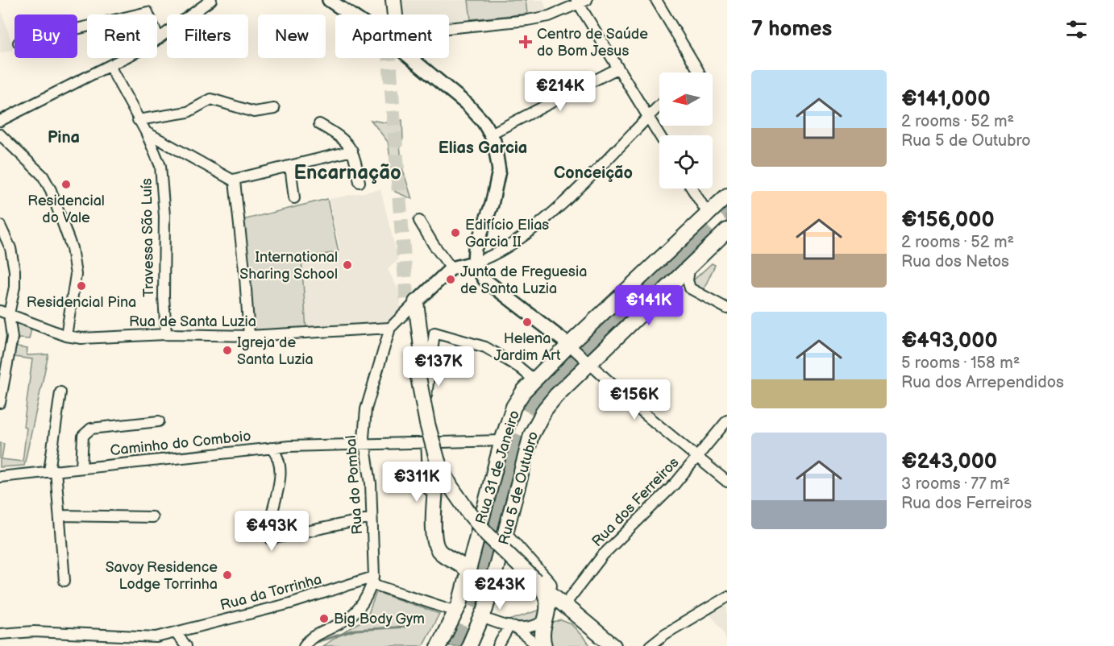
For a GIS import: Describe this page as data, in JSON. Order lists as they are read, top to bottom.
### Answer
{
  "streets": {
    "main road": ["Rua 31 de Janeiro", "Rua 5 de Outubro"],
    "street": [
      "Travessa São Luís",
      "Rua de Santa Luzia",
      "Caminho do Comboio",
      "Rua do Pombal",
      "Rua dos Ferreiros",
      "Rua da Torrinha"
    ]
  },
  "crossings": [
    ["Travessa São Luís", "Rua de Santa Luzia"],
    ["Rua de Santa Luzia", "Rua do Pombal"],
    ["Caminho do Comboio", "Rua 31 de Janeiro"],
    ["Caminho do Comboio", "Rua do Pombal"],
    ["Rua do Pombal", "Rua da Torrinha"]
  ],
  "districts": [
    "Pina",
    "Elias Garcia",
    "Encarnação",
    "Conceição"
  ],
  "places": {
    "health": ["Centro de Saúde do Bom Jesus"],
    "other": [
      "Residencial do Vale",
      "Edifício Elias Garcia II",
      "International Sharing School",
      "Junta de Freguesia de Santa Luzia",
      "Residencial Pina",
      "Helena Jardim Art",
      "Igreja de Santa Luzia",
      "Savoy Residence Lodge Torrinha",
      "Big Body Gym"
    ]
  },
  "north": "left",
  "page": {
    "heading": "7 homes",
    "chip": [
      "Buy",
      "Rent",
      "Filters",
      "New",
      "Apartment"
    ],
    "list": [
      {
        "name": "€141,000",
        "note": "2 rooms · 52 m² · Rua 5 de Outubro"
      },
      {
        "name": "€156,000",
        "note": "2 rooms · 52 m² · Rua dos Netos"
      },
      {
        "name": "€493,000",
        "note": "5 rooms · 158 m² · Rua dos Arrependidos"
      },
      {
        "name": "€243,000",
        "note": "3 rooms · 77 m² · Rua dos Ferreiros"
      }
    ],
    "price": [
      "€214K",
      "€141K",
      "€137K",
      "€156K",
      "€311K",
      "€493K",
      "€243K"
    ]
  }
}
